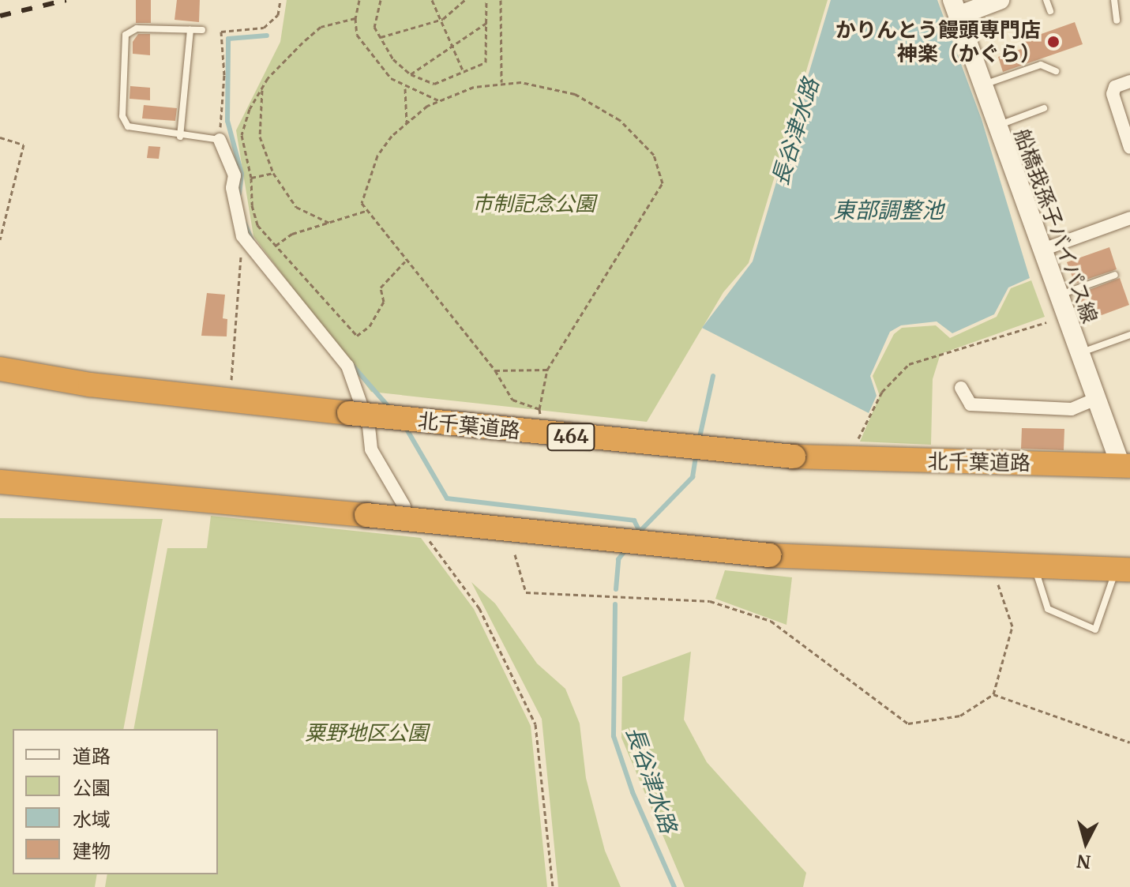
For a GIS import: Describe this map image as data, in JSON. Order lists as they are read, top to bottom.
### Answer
{
  "streets": {
    "highway": ["北千葉道路", "464"],
    "street": ["船橋我孫子バイパス線"]
  },
  "crossings": [
    ["船橋我孫子バイパス線", "北千葉道路"]
  ],
  "water": ["長谷津水路", "東部調整池"],
  "parks": ["市制記念公園", "粟野地区公園"],
  "places": ["かりんとう饅頭専門店 神楽（かぐら）"],
  "legend": [
    "道路",
    "公園",
    "水域",
    "建物"
  ],
  "north": "bottom"
}
